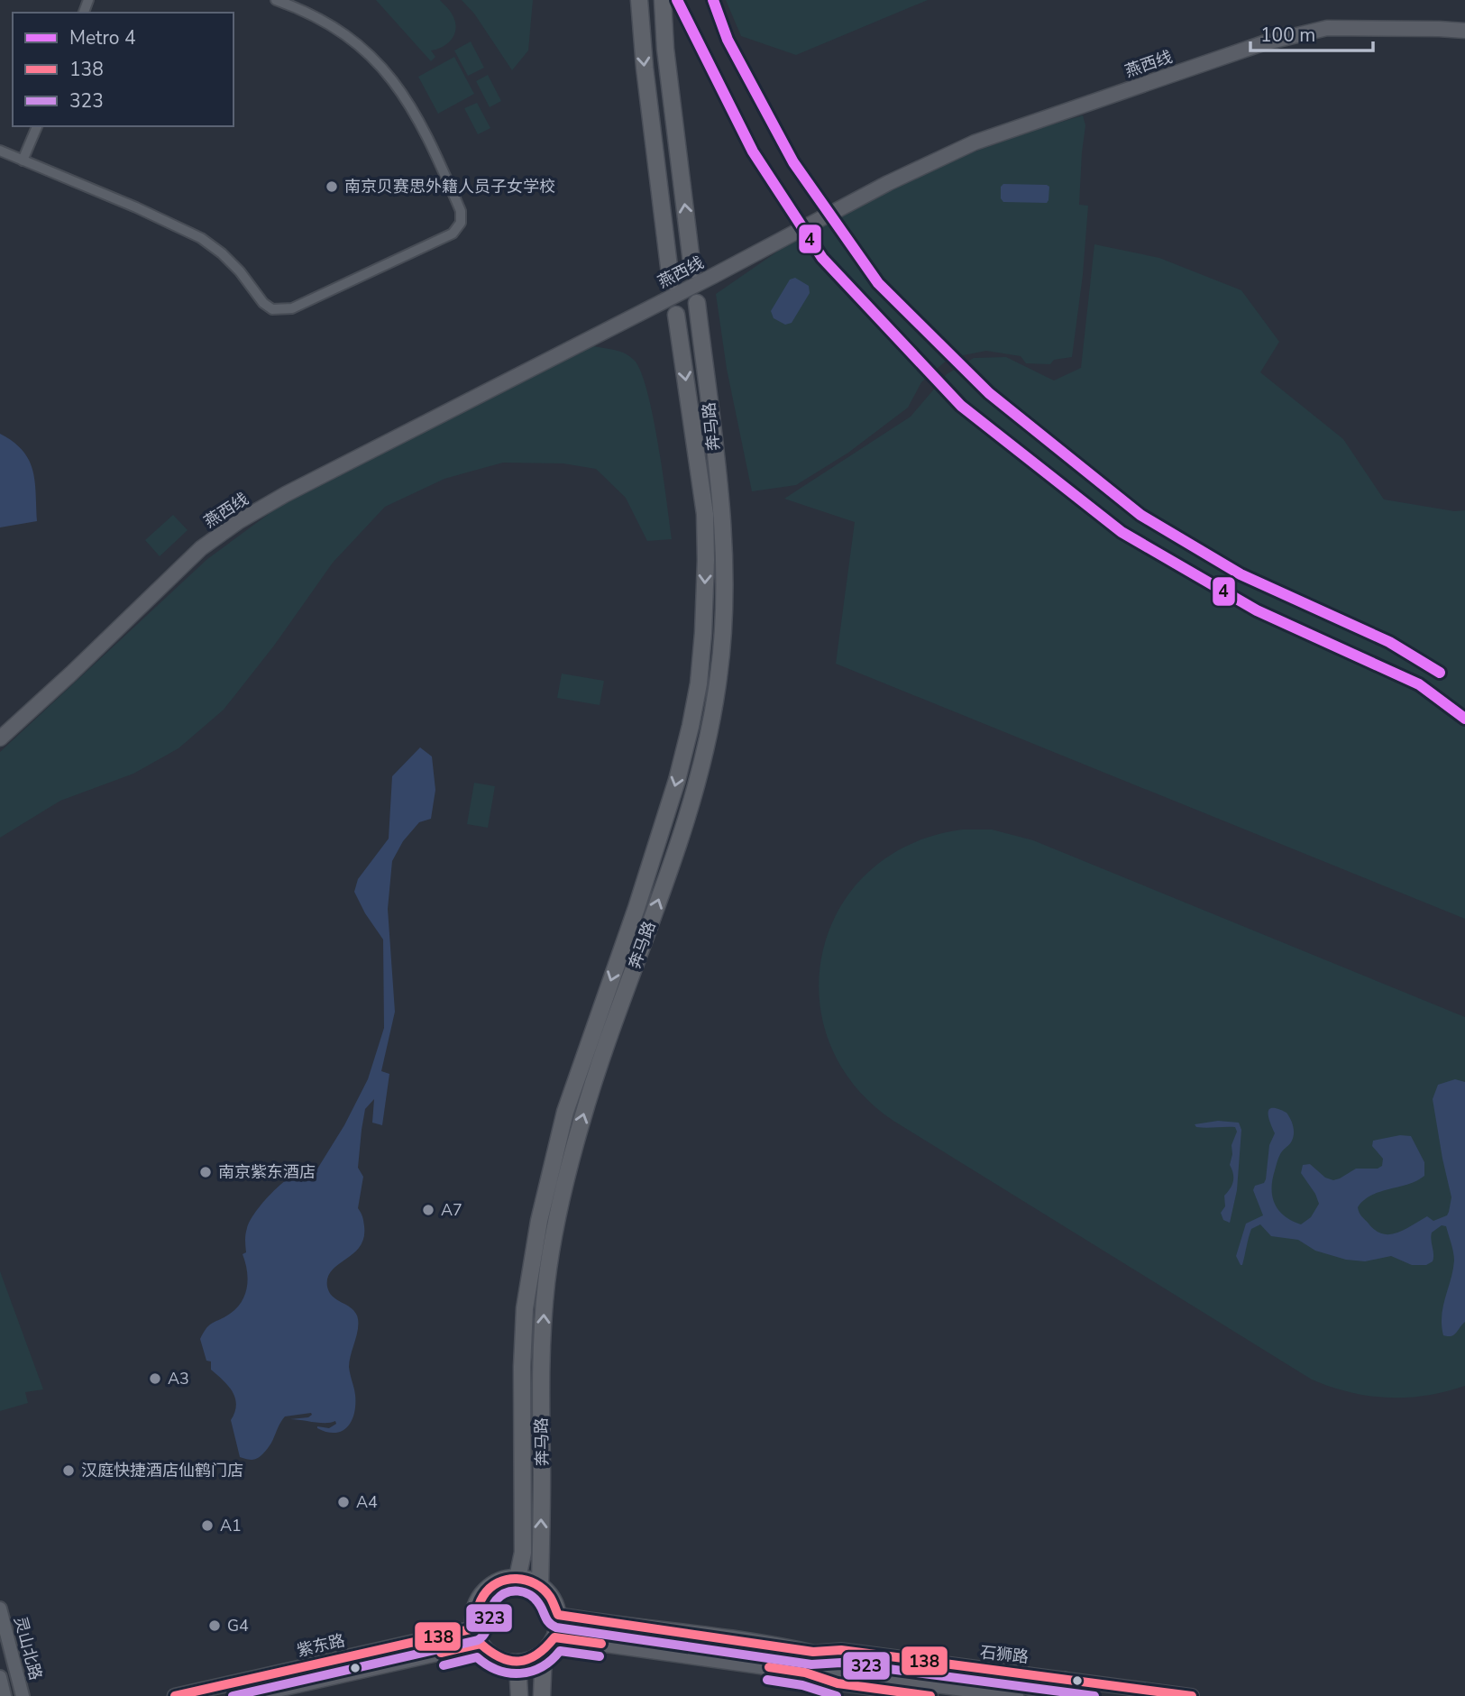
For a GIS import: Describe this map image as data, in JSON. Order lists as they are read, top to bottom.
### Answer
{
  "streets": {
    "main road": [
      "燕西线",
      "奔马路",
      "紫东路",
      "石狮路"
    ],
    "street": ["灵山北路"]
  },
  "crossings": [
    ["奔马路", "紫东路"],
    ["奔马路", "石狮路"],
    ["紫东路", "石狮路"]
  ],
  "places": [
    "南京贝赛思外籍人员子女学校",
    "南京紫东酒店",
    "A7",
    "A3",
    "汉庭快捷酒店仙鹤门店",
    "A4",
    "A1",
    "G4"
  ],
  "lines": ["metro line 4", "transit line 138", "transit line 323"],
  "legend": ["Metro 4", "138", "323"],
  "scale_bar": "100 m"
}
